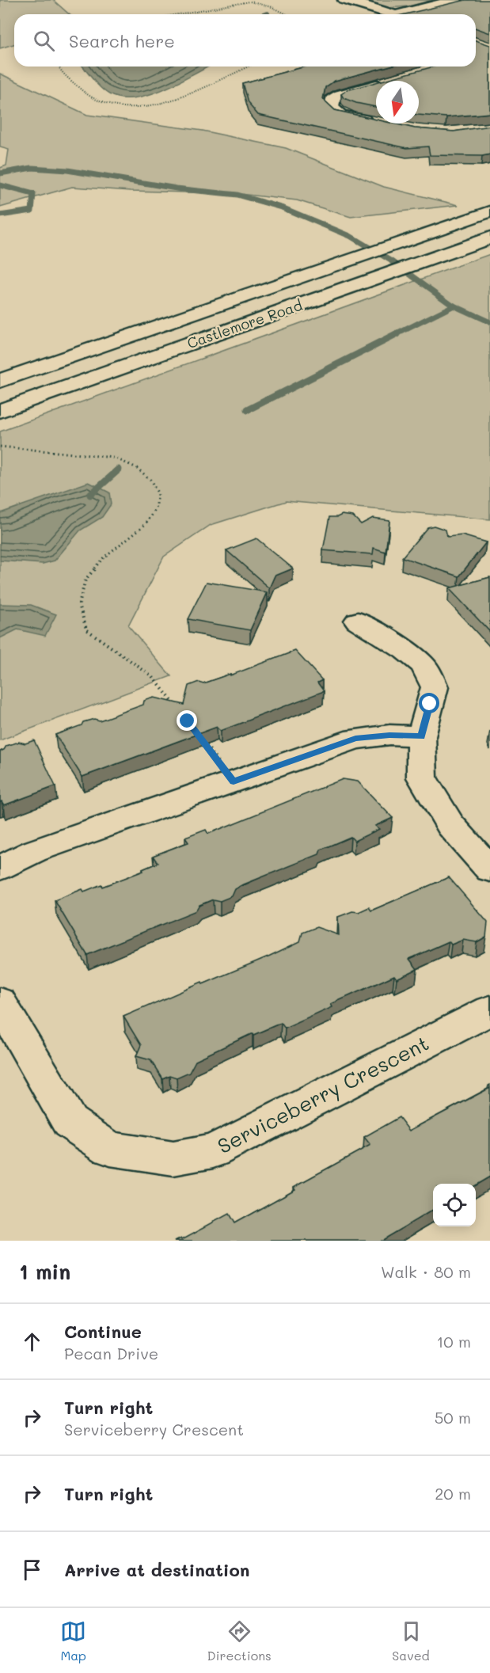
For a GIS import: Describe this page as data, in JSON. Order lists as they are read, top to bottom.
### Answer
{
  "streets": {
    "street": ["Castlemore Road", "Serviceberry Crescent"]
  },
  "north": "bottom",
  "page": {
    "search": "Search here",
    "heading": ["1 min", "Walk · 80 m"],
    "list": [
      ["Continue", "Pecan Drive", "10 m"],
      ["Turn right", "Serviceberry Crescent", "50 m"],
      ["Turn right", "20 m"],
      "Arrive at destination"
    ],
    "nav": ["Map", "Directions", "Saved"]
  }
}
